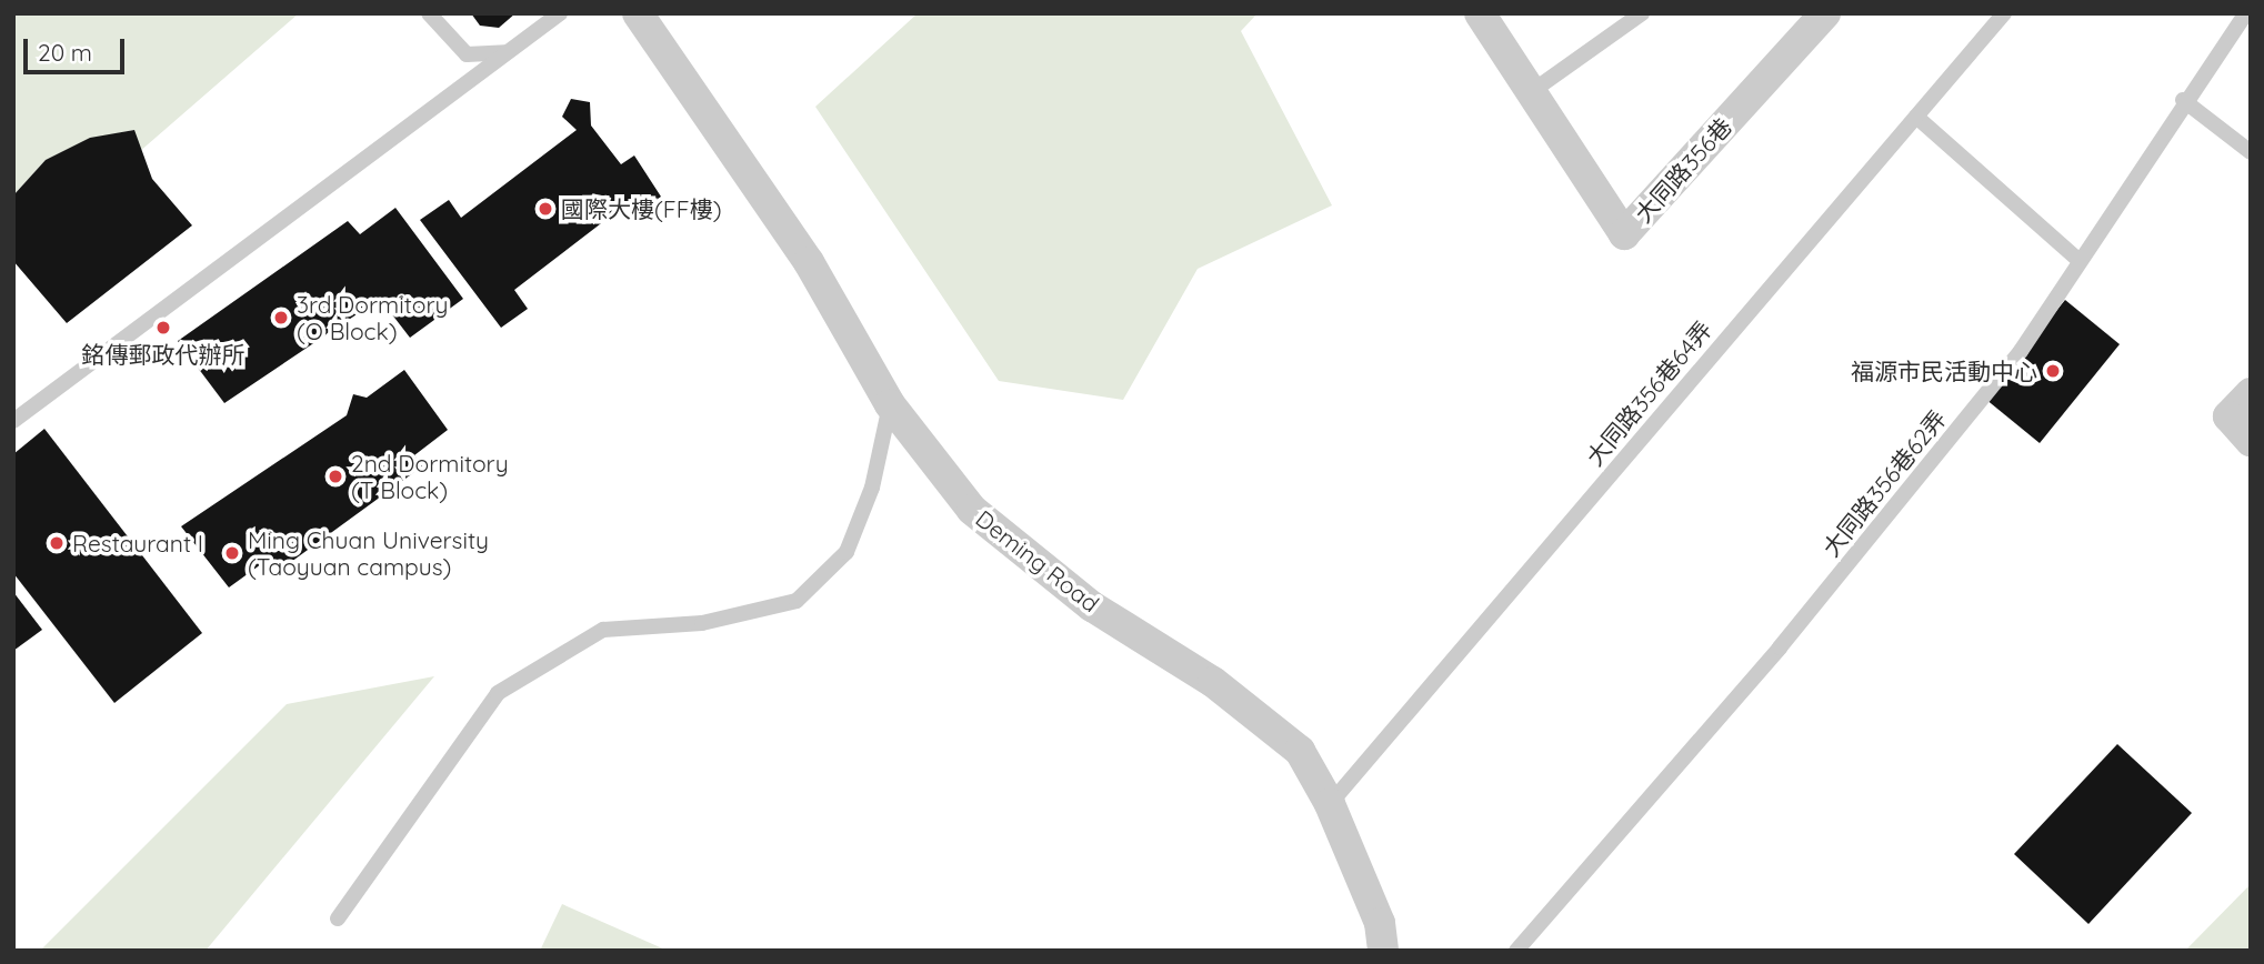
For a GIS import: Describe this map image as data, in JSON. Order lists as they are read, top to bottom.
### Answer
{
  "streets": {
    "street": ["大同路356巷", "Deming Road"],
    "lane": ["大同路356巷64弄", "大同路356巷62弄"]
  },
  "crossings": [
    ["大同路356巷64弄", "Deming Road"]
  ],
  "places": [
    "國際大樓(FF樓)",
    "3rd Dormitory (O Block)",
    "銘傳郵政代辦所",
    "福源市民活動中心",
    "2nd Dormitory (T Block)",
    "Restaurant I",
    "Ming Chuan University (Taoyuan campus)"
  ],
  "scale_bar": "20 m"
}
